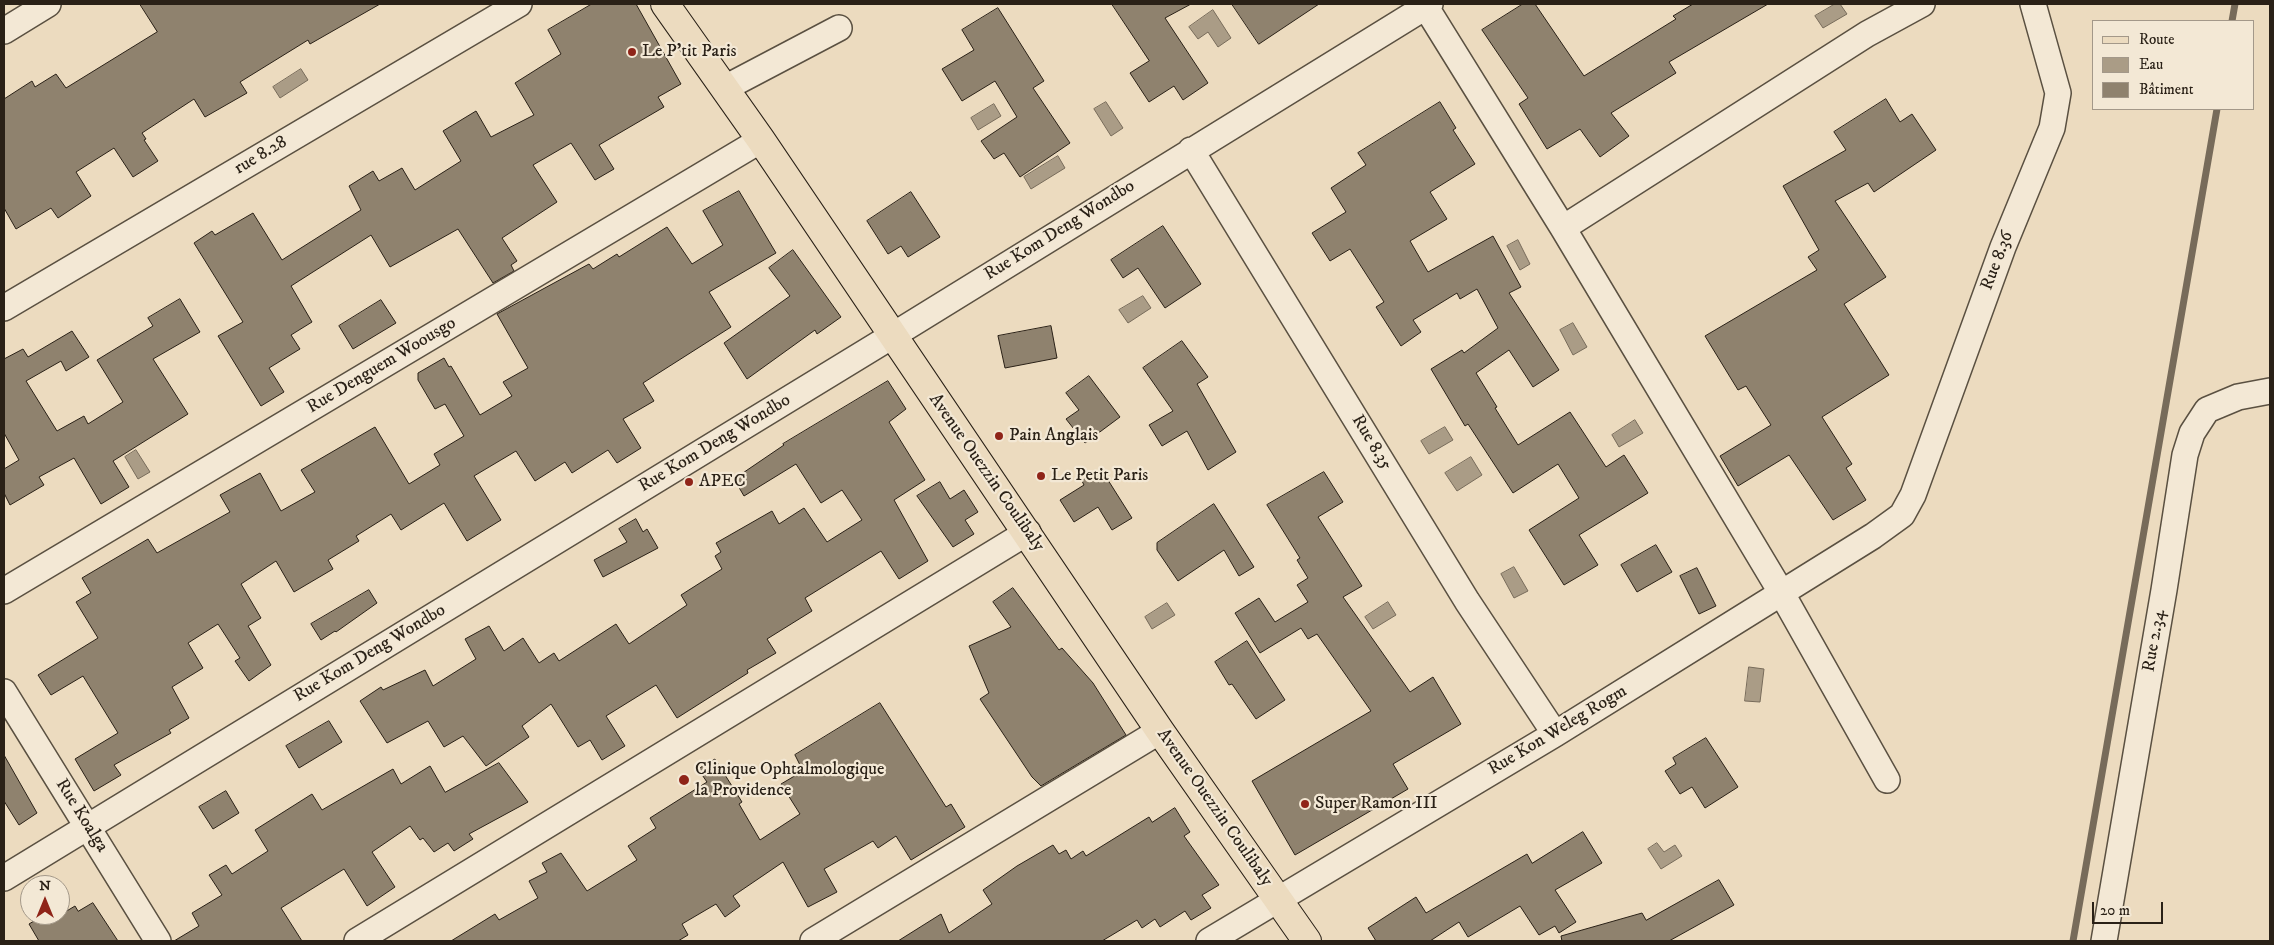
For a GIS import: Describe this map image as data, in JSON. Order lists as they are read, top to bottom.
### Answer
{
  "streets": {
    "main road": ["Avenue Ouezzin Coulibaly"],
    "street": [
      "rue 8.28",
      "Rue Kom Deng Wondbo",
      "Rue 8.36",
      "Rue Denguem Woousgo",
      "Rue 8.35",
      "Rue 2.34",
      "Rue Kon Weleg Rogm",
      "Rue Koalga"
    ]
  },
  "crossings": [
    ["Rue Kom Deng Wondbo", "Rue 8.35"],
    ["Rue Kom Deng Wondbo", "Avenue Ouezzin Coulibaly"],
    ["Rue Kom Deng Wondbo", "Rue Koalga"],
    ["Rue 8.36", "Rue Kon Weleg Rogm"],
    ["Rue Denguem Woousgo", "Avenue Ouezzin Coulibaly"],
    ["Rue 8.35", "Rue Kon Weleg Rogm"],
    ["Avenue Ouezzin Coulibaly", "Rue Kon Weleg Rogm"]
  ],
  "places": [
    "Le P'tit Paris",
    "Pain Anglais",
    "Le Petit Paris",
    "APEC",
    "Clinique Ophtalmologique la Providence",
    "Super Ramon III"
  ],
  "legend": ["Route", "Eau", "Bâtiment"],
  "scale_bar": "20 m",
  "north": "top"
}
